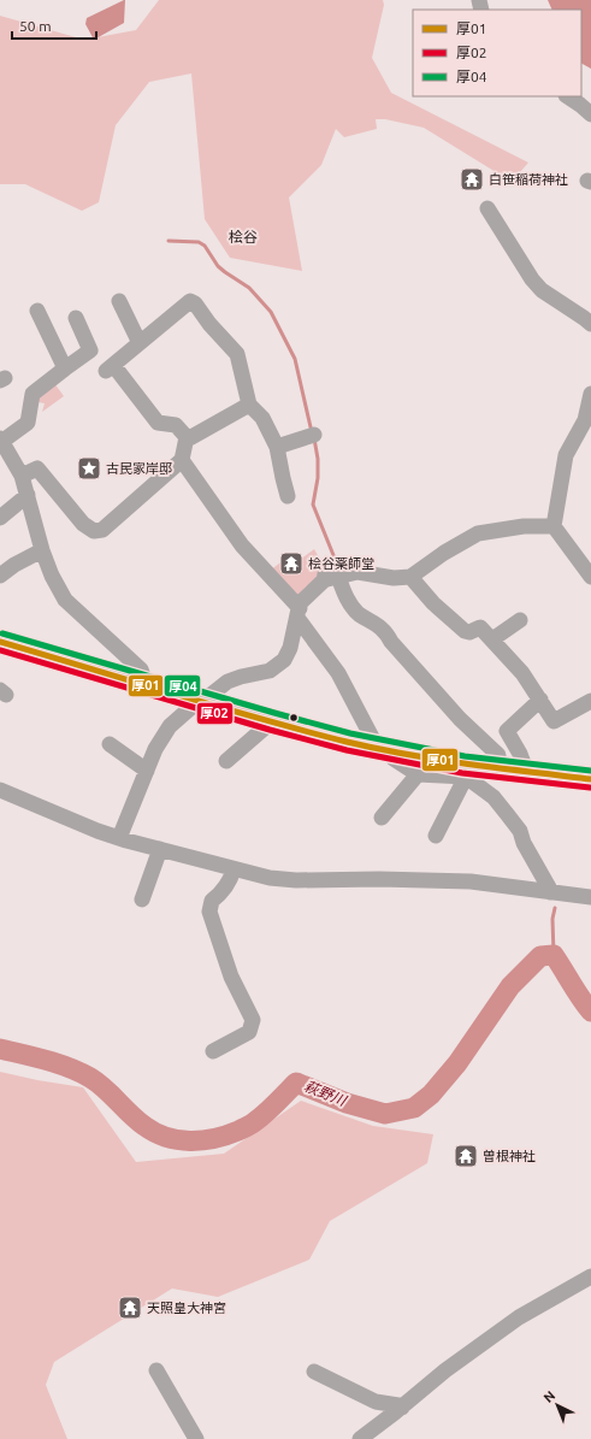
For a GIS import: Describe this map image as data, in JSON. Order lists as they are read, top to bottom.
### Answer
{
  "districts": ["桧谷"],
  "water": ["萩野川"],
  "places": {
    "temple": [
      "白笹稲荷神社",
      "桧谷薬師堂",
      "曽根神社",
      "天照皇大神宮"
    ],
    "place": ["古民家岸邸"]
  },
  "lines": ["transit line 厚04", "transit line 厚01", "transit line 厚02"],
  "legend": ["厚01", "厚02", "厚04"],
  "scale_bar": "50 m",
  "north": "top left"
}
